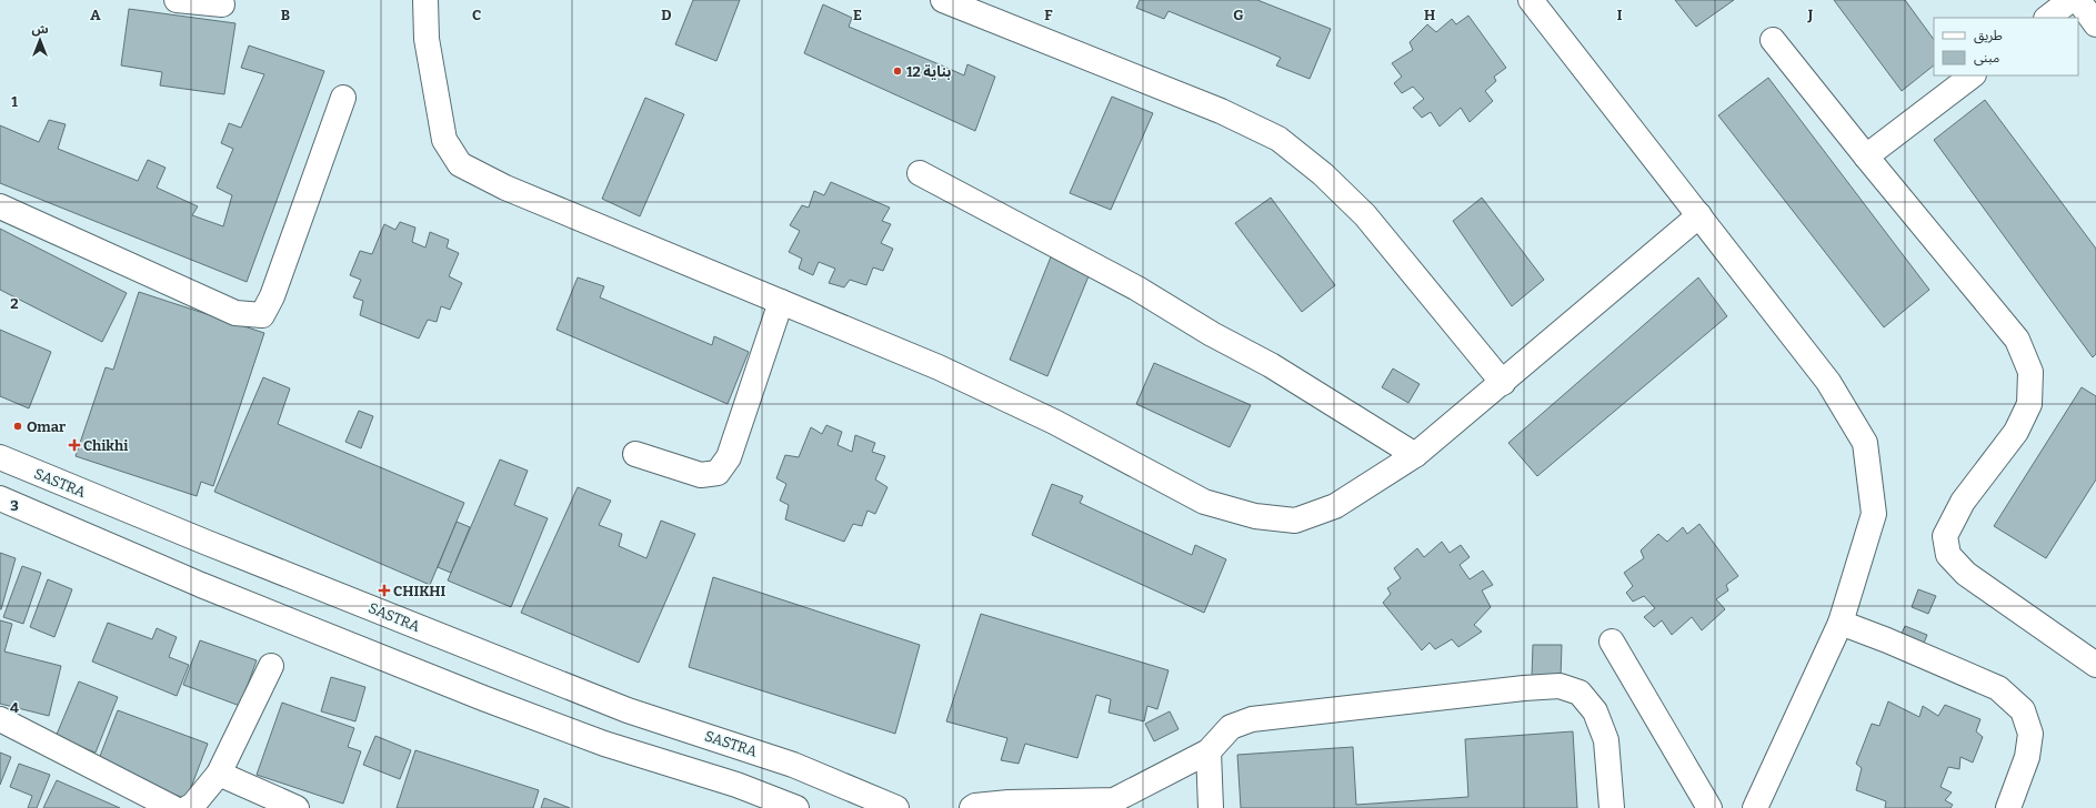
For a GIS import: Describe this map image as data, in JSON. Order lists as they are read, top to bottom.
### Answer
{
  "streets": {
    "street": ["SASTRA"]
  },
  "places": {
    "other": ["بناية 12", "Omar"],
    "health": ["Chikhi", "CHIKHI"]
  },
  "legend": ["طريق", "مبنى"],
  "north": "top",
  "grid": {
    "columns": [
      "A",
      "B",
      "C",
      "D",
      "E",
      "F",
      "G",
      "H",
      "I",
      "J"
    ],
    "rows": [
      "1",
      "2",
      "3",
      "4"
    ]
  }
}
